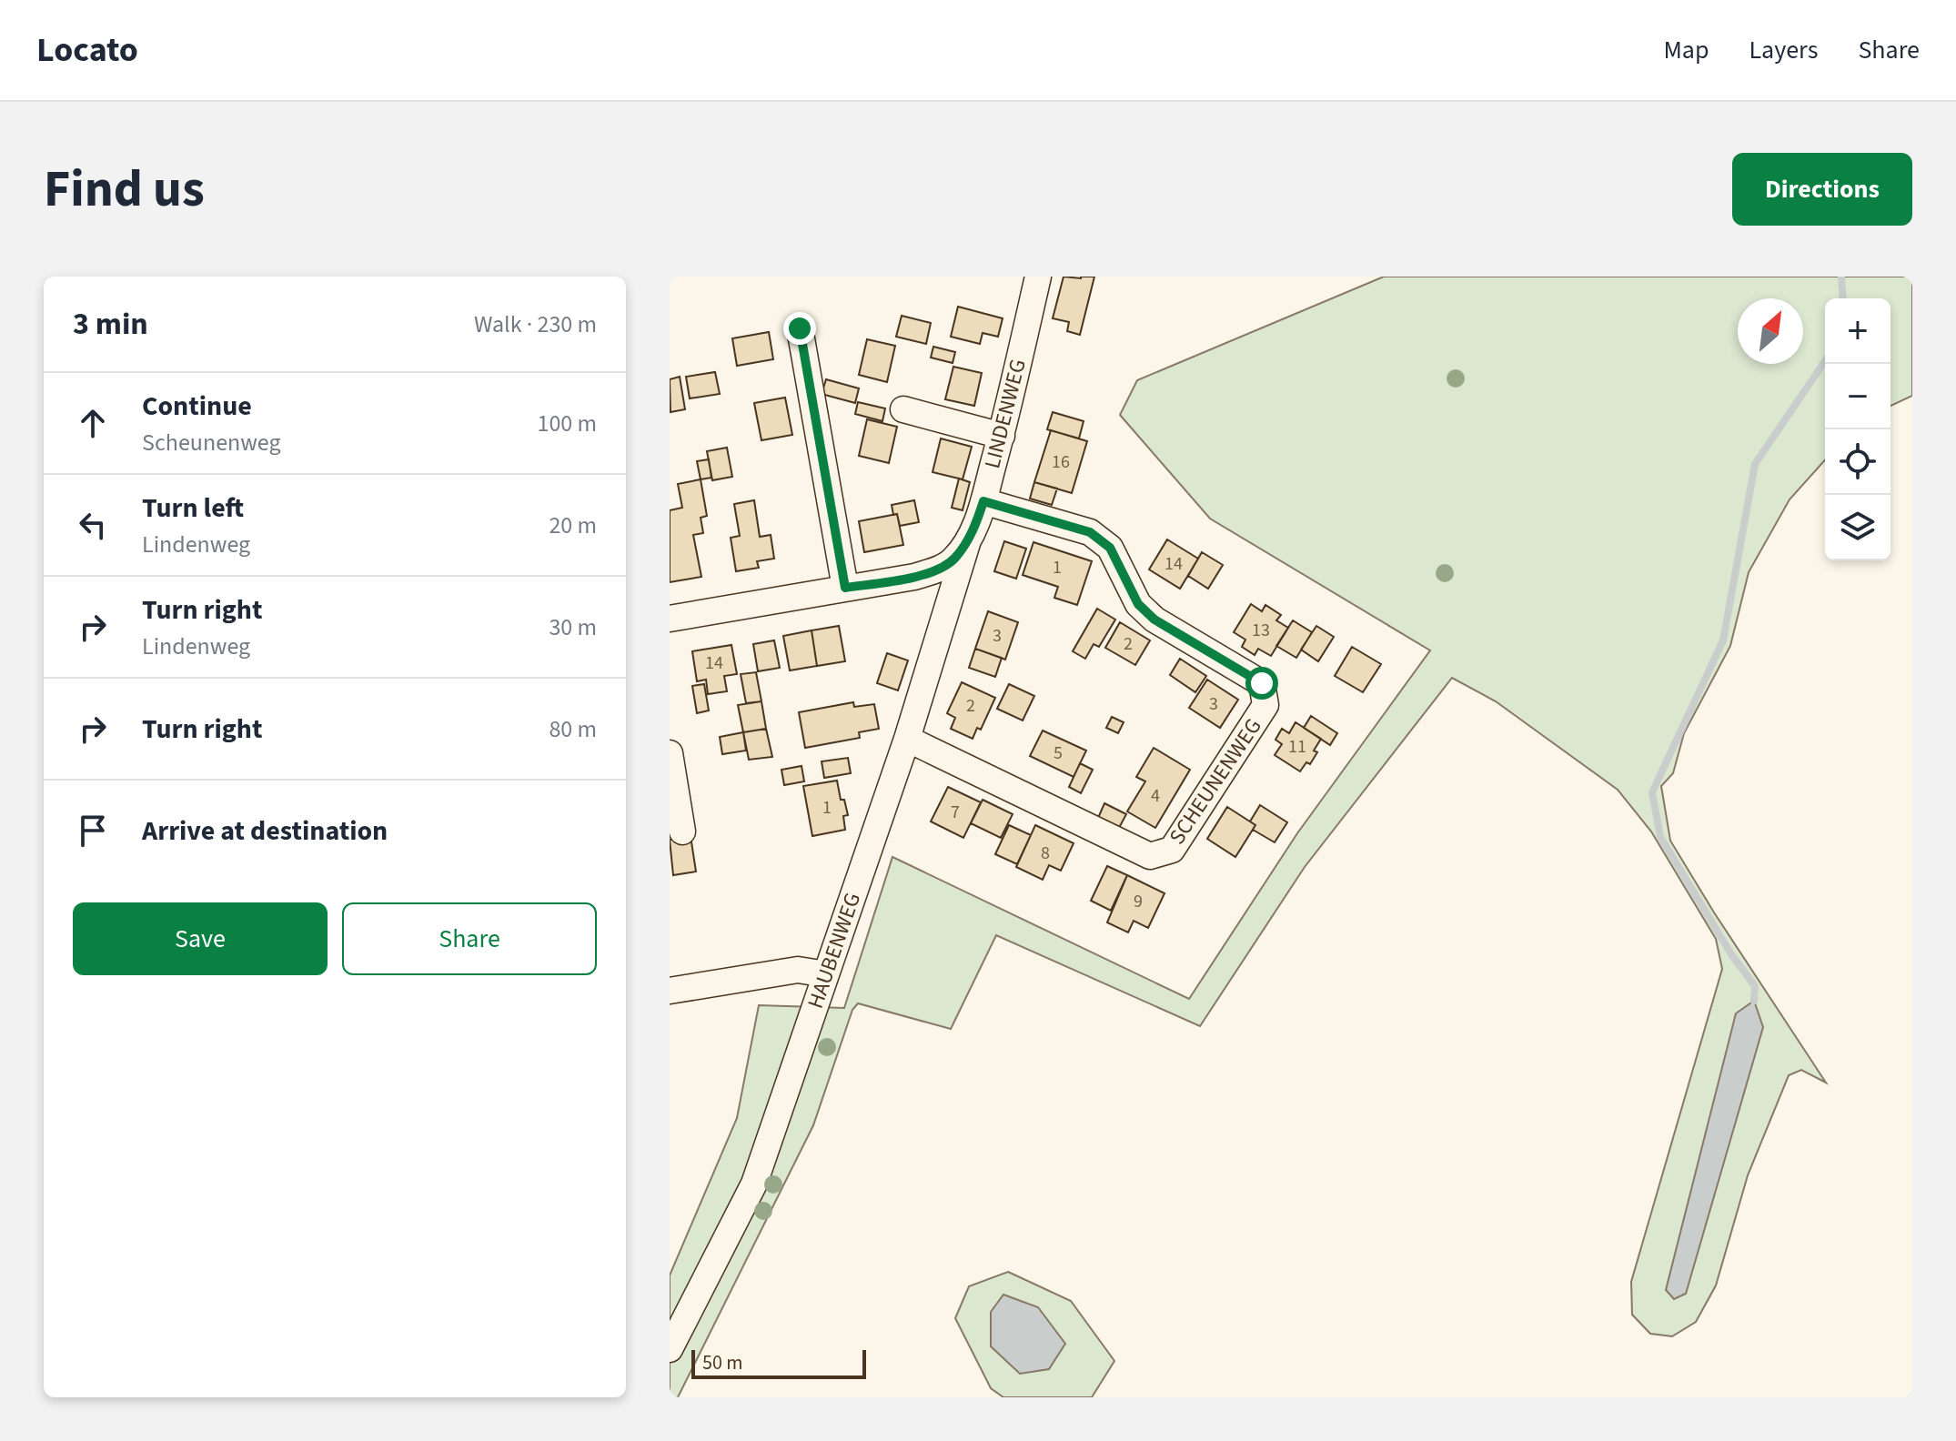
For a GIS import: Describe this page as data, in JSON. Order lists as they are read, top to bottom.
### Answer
{
  "streets": {
    "street": ["LINDENWEG", "SCHEUNENWEG", "HAUBENWEG"]
  },
  "crossings": [
    ["LINDENWEG", "SCHEUNENWEG"],
    ["LINDENWEG", "HAUBENWEG"],
    ["SCHEUNENWEG", "HAUBENWEG"]
  ],
  "house_numbers": [
    "16",
    "14",
    "1",
    "13",
    "3",
    "2",
    "14",
    "3",
    "2",
    "11",
    "5",
    "4",
    "1",
    "7",
    "8",
    "9"
  ],
  "scale_bar": "50 m",
  "north": "top right",
  "page": {
    "header": "Locato",
    "nav": ["Map", "Layers", "Share"],
    "buttons": [
      "Directions",
      ["Save", "Share"]
    ],
    "title": "Find us",
    "heading": ["3 min", "Walk · 230 m"],
    "map_buttons": ["+", "−"],
    "list": [
      ["Continue", "Scheunenweg", "100 m"],
      ["Turn left", "Lindenweg", "20 m"],
      ["Turn right", "Lindenweg", "30 m"],
      ["Turn right", "80 m"],
      "Arrive at destination"
    ],
    "scale": "50 m"
  }
}
